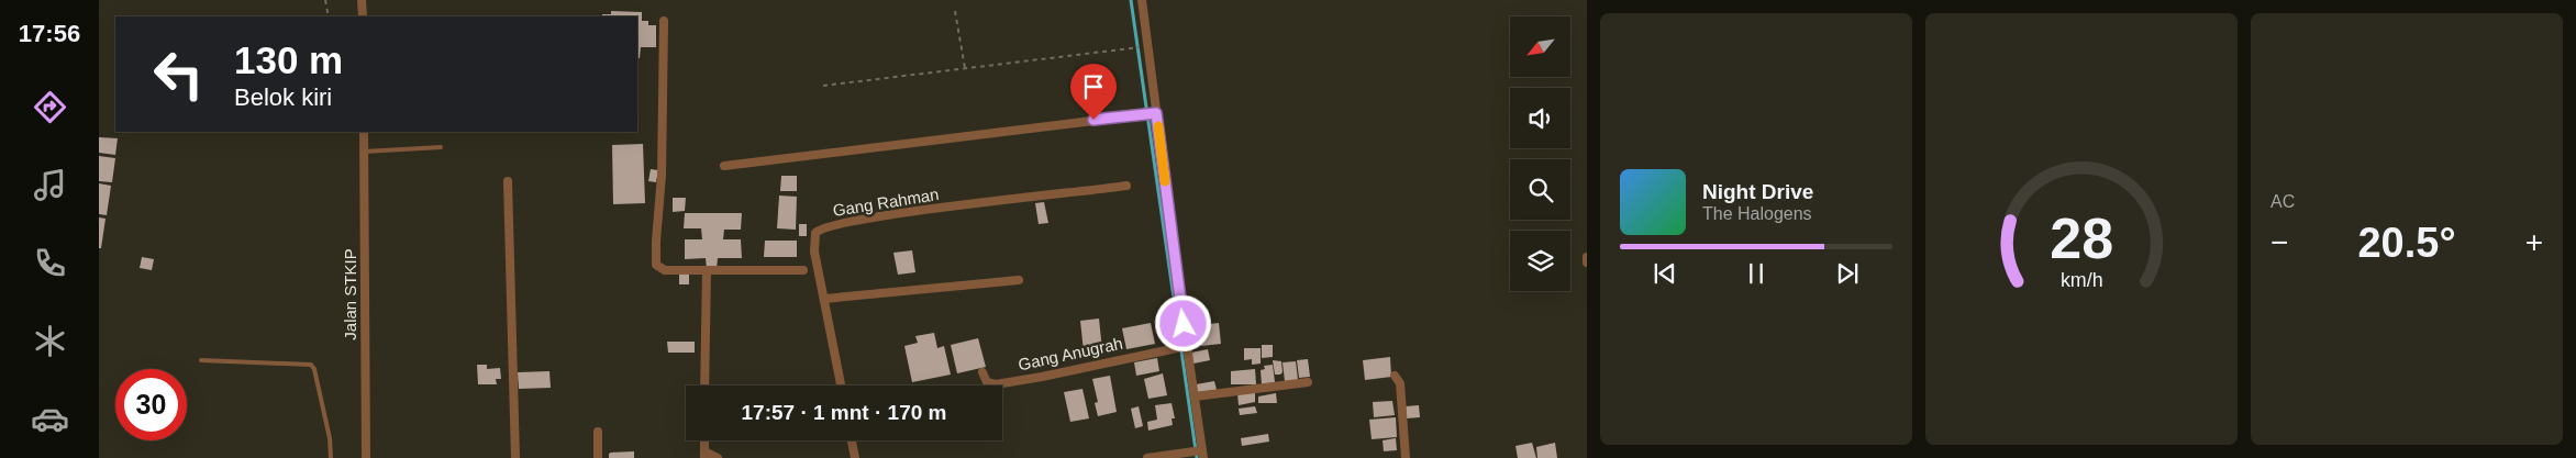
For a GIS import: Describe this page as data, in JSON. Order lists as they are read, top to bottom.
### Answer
{
  "streets": {
    "street": ["Gang Rahman", "Jalan STKIP", "Gang Anugrah"]
  },
  "north": "bottom left",
  "page": {
    "tabs": "17:56",
    "tile": "AC",
    "turn": ["130 m", "Belok kiri"],
    "song": ["Night Drive", "The Halogens"],
    "heat": ["−", "20.5°", "+"],
    "limit": "30",
    "trip": "17:57 · 1 mnt · 170 m",
    "gauge": ["28", "km/h"]
  }
}
